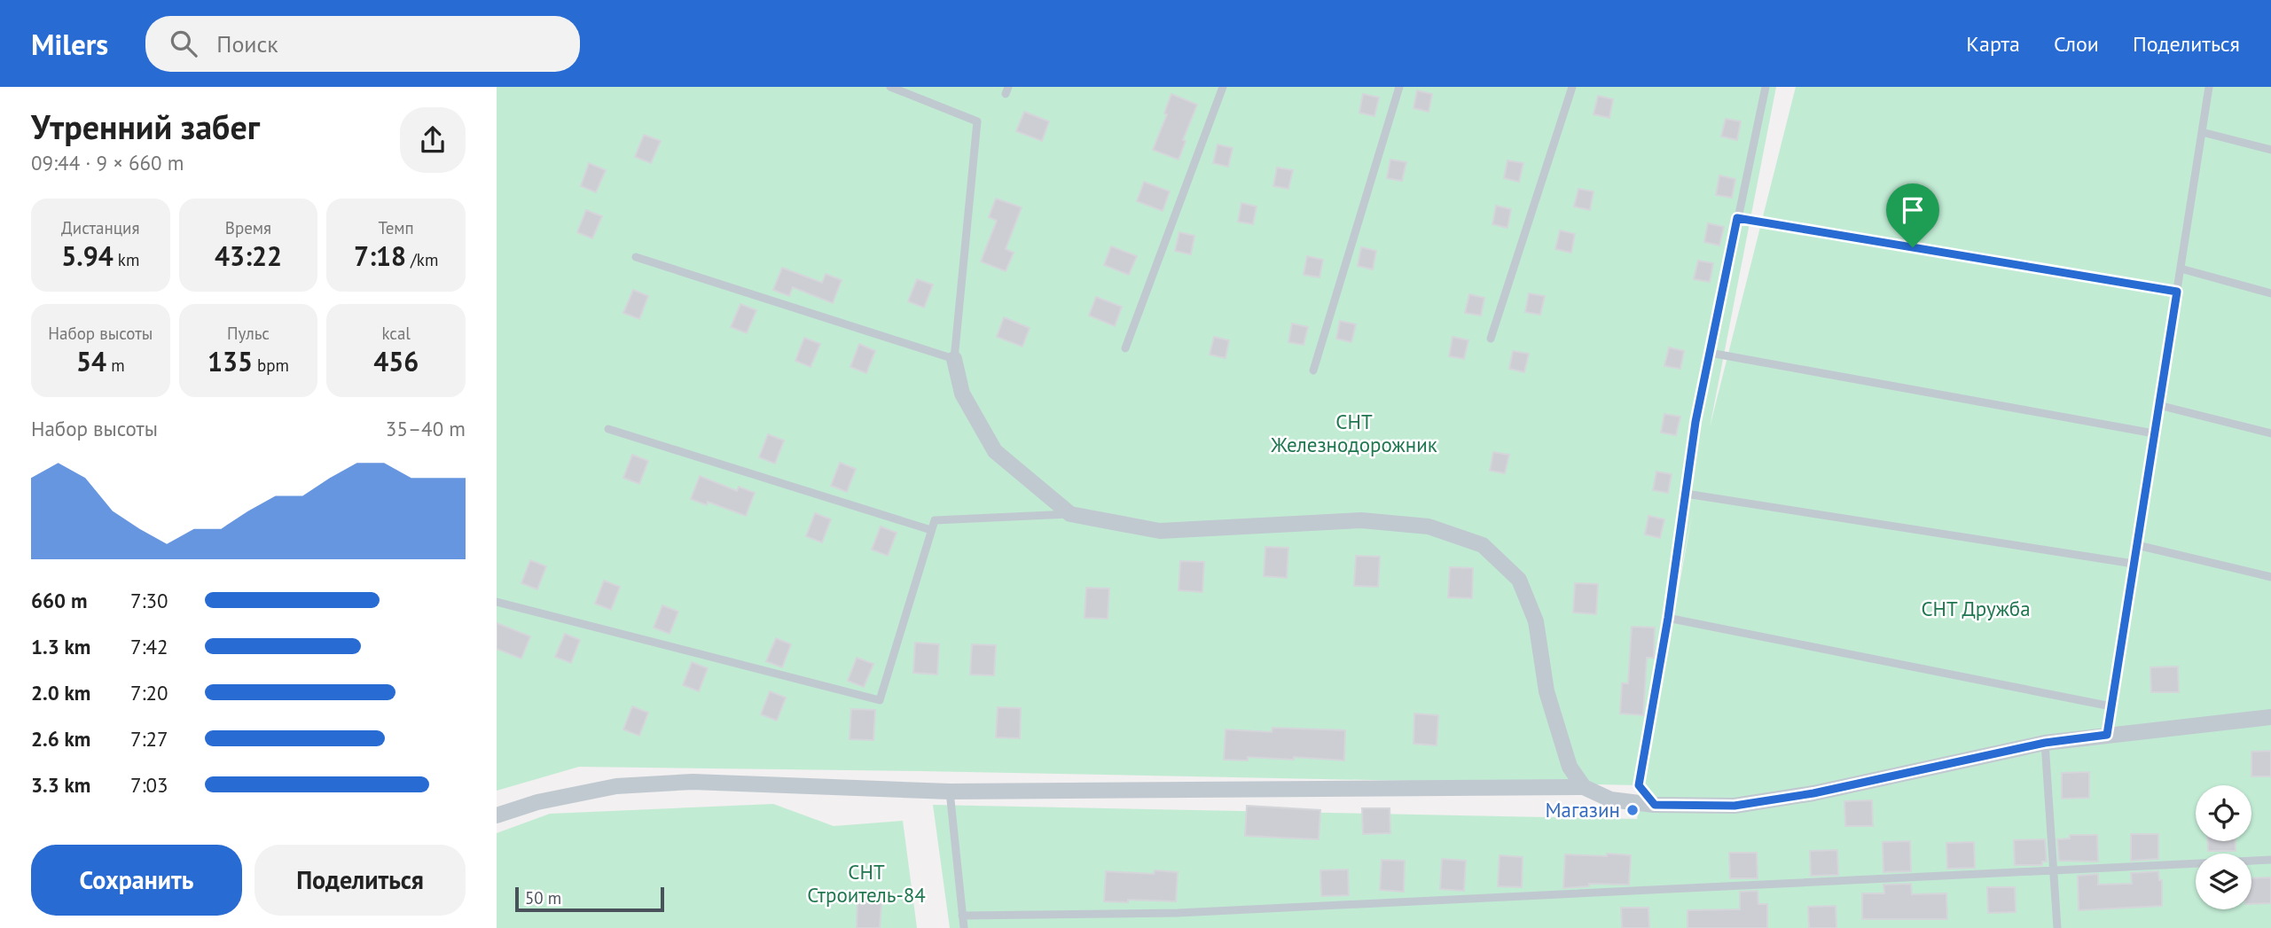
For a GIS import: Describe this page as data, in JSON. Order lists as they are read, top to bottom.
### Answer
{
  "parks": ["СНТ Железнодорожник", "СНТ Дружба", "СНТ Строитель-84"],
  "places": ["Магазин"],
  "scale_bar": "50 m",
  "page": {
    "header": "Milers",
    "search": "Поиск",
    "nav": ["Карта", "Слои", "Поделиться"],
    "heading": ["Утренний забег", "09:44 · 9 × 660 m"],
    "stats": [
      ["Дистанция", "5.94 km"],
      ["Время", "43:22"],
      ["Темп", "7:18 /km"],
      ["Набор высоты", "54 m"],
      ["Пульс", "135 bpm"],
      ["kcal", "456"]
    ],
    "chart": ["Набор высоты", "35–40 m"],
    "list": [
      {
        "name": "660 m",
        "note": "7:30"
      },
      {
        "name": "1.3 km",
        "note": "7:42"
      },
      {
        "name": "2.0 km",
        "note": "7:20"
      },
      {
        "name": "2.6 km",
        "note": "7:27"
      },
      {
        "name": "3.3 km",
        "note": "7:03"
      }
    ],
    "buttons": ["Сохранить", "Поделиться"],
    "scale": "50 m"
  }
}
